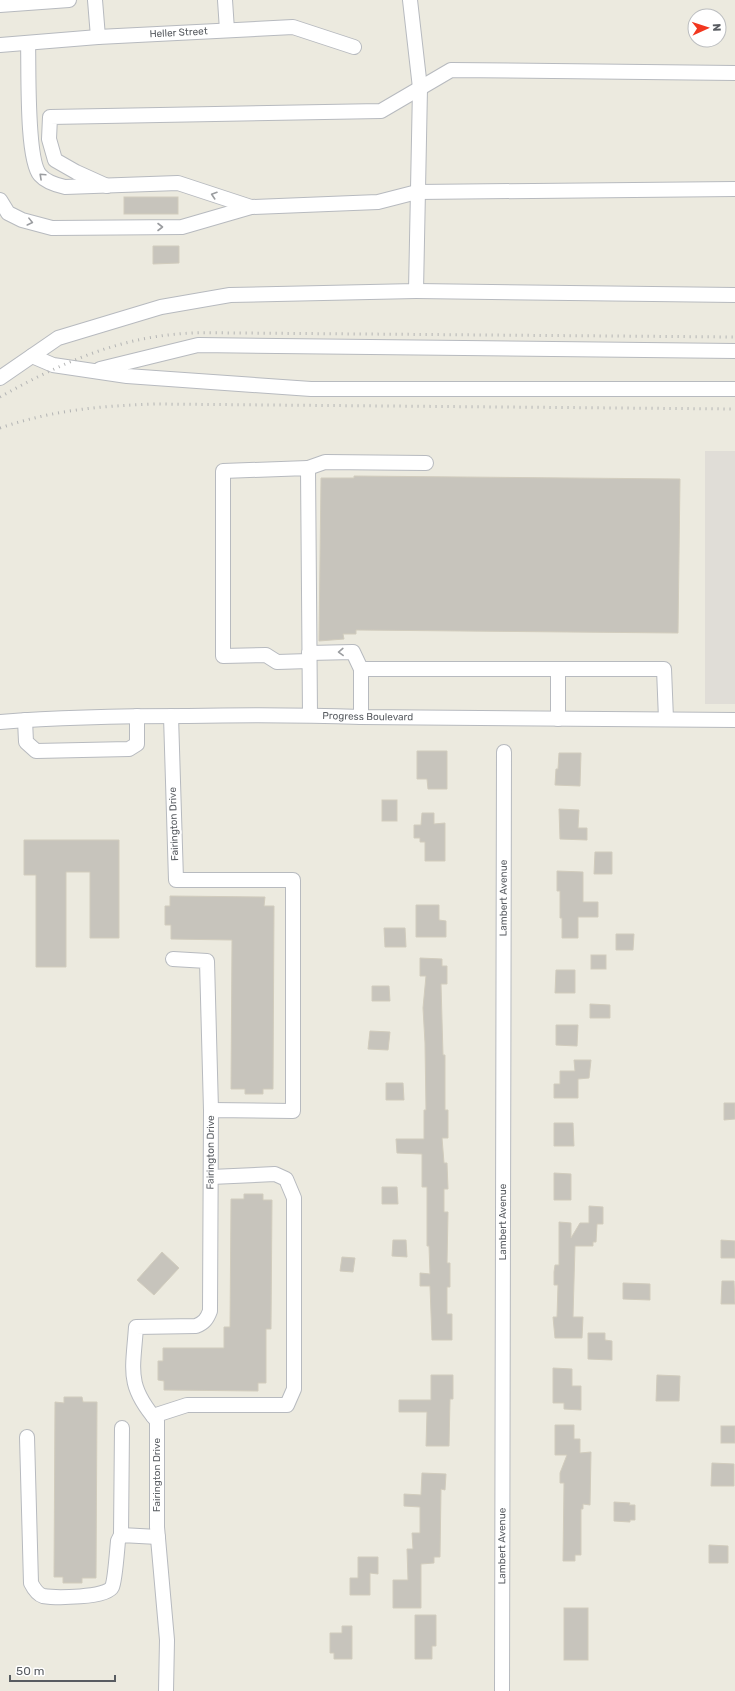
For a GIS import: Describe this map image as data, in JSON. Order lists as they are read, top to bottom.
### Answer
{
  "streets": {
    "street": [
      "Heller Street",
      "Progress Boulevard",
      "Fairington Drive",
      "Lambert Avenue"
    ]
  },
  "crossings": [
    ["Progress Boulevard", "Fairington Drive"]
  ],
  "scale_bar": "50 m",
  "north": "right"
}
